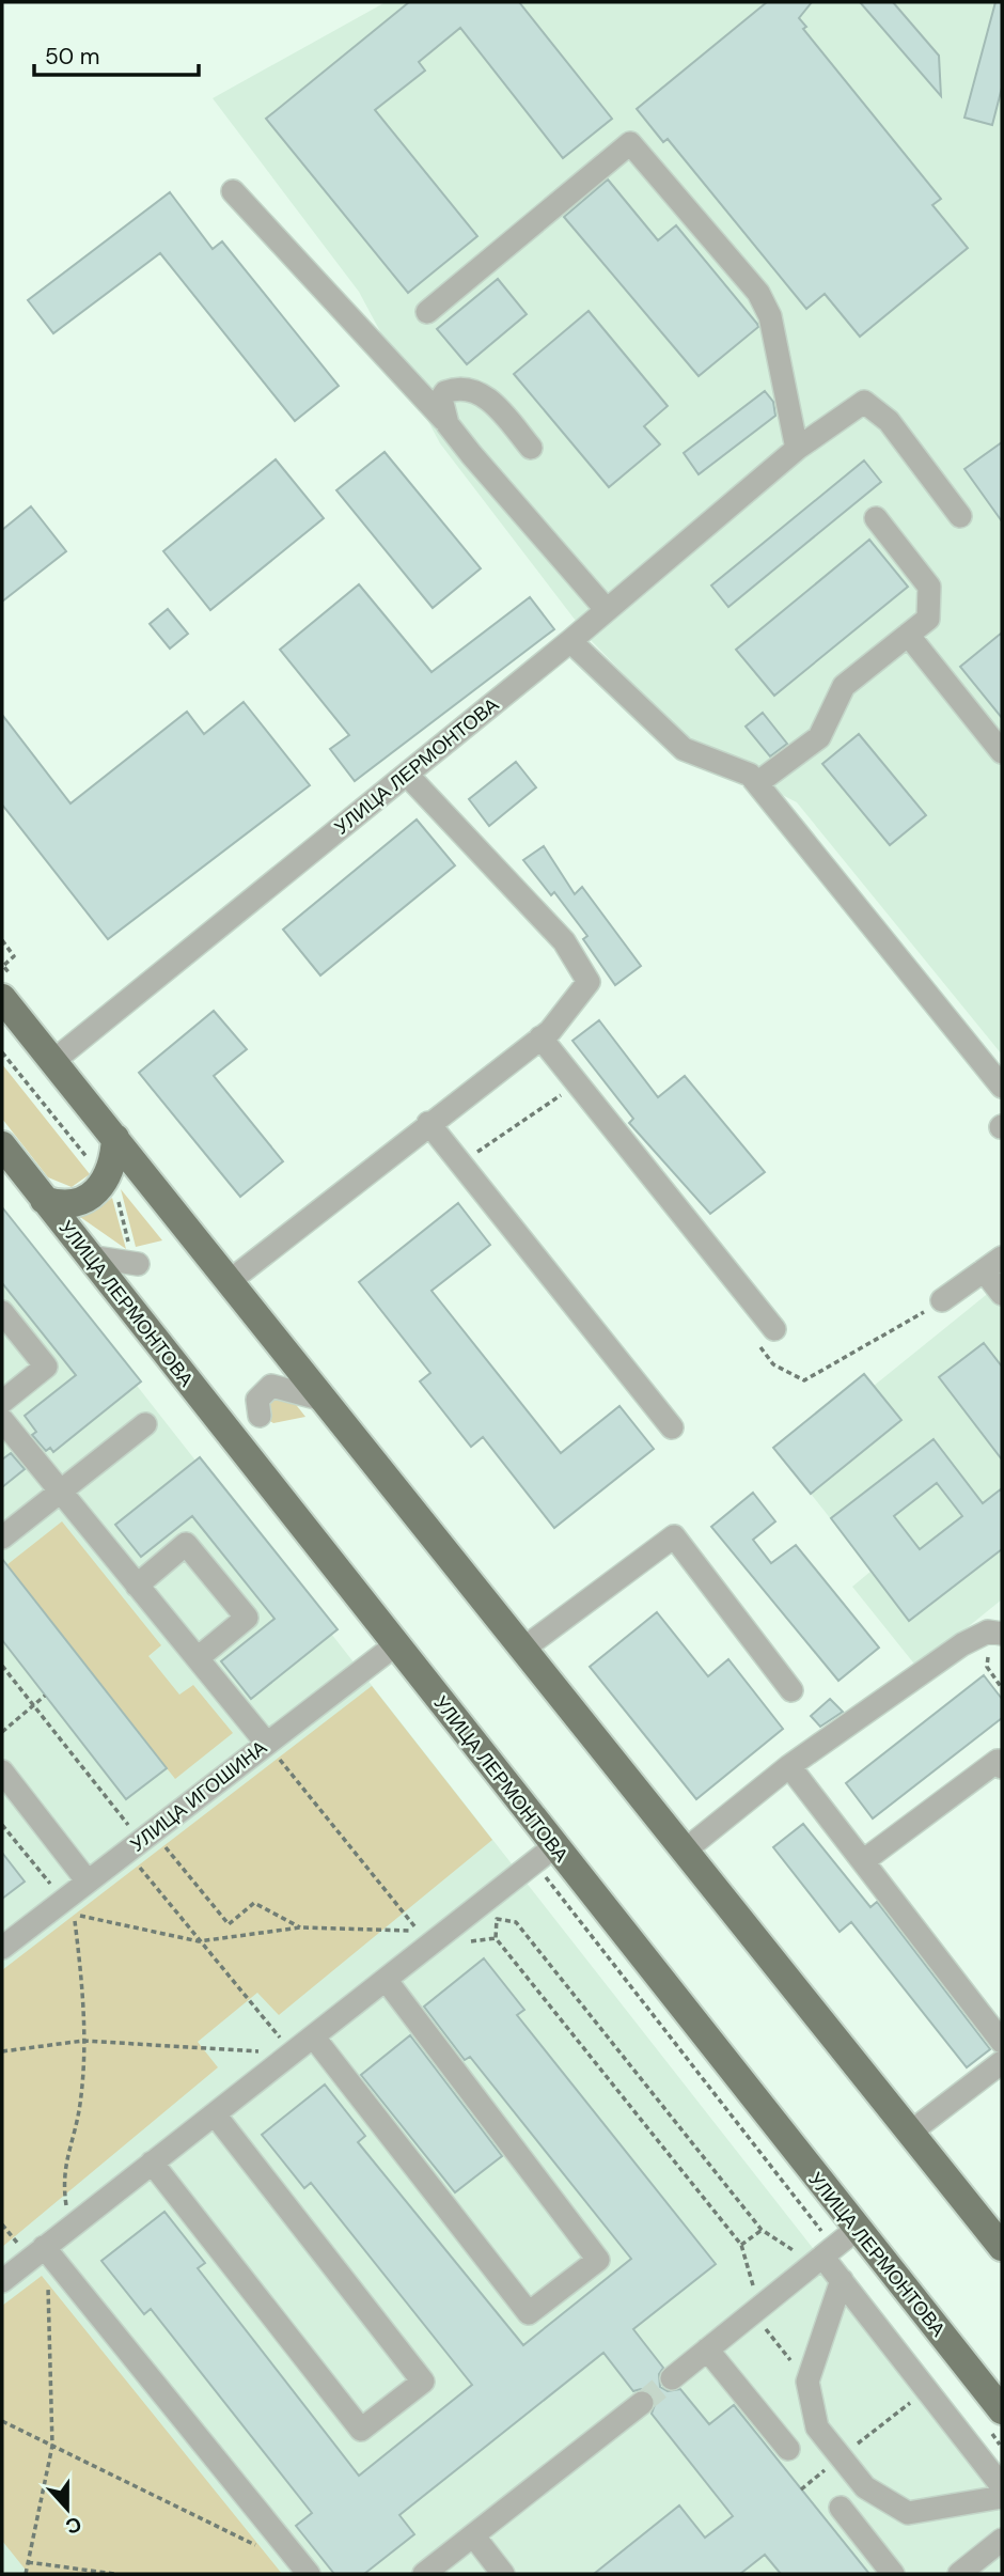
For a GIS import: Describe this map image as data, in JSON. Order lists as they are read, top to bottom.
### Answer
{
  "streets": {
    "main road": ["УЛИЦА ЛЕРМОНТОВА"],
    "street": ["УЛИЦА ИГОШИНА"]
  },
  "crossings": [
    ["УЛИЦА ЛЕРМОНТОВА", "УЛИЦА ИГОШИНА"]
  ],
  "scale_bar": "50 m",
  "north": "bottom"
}
